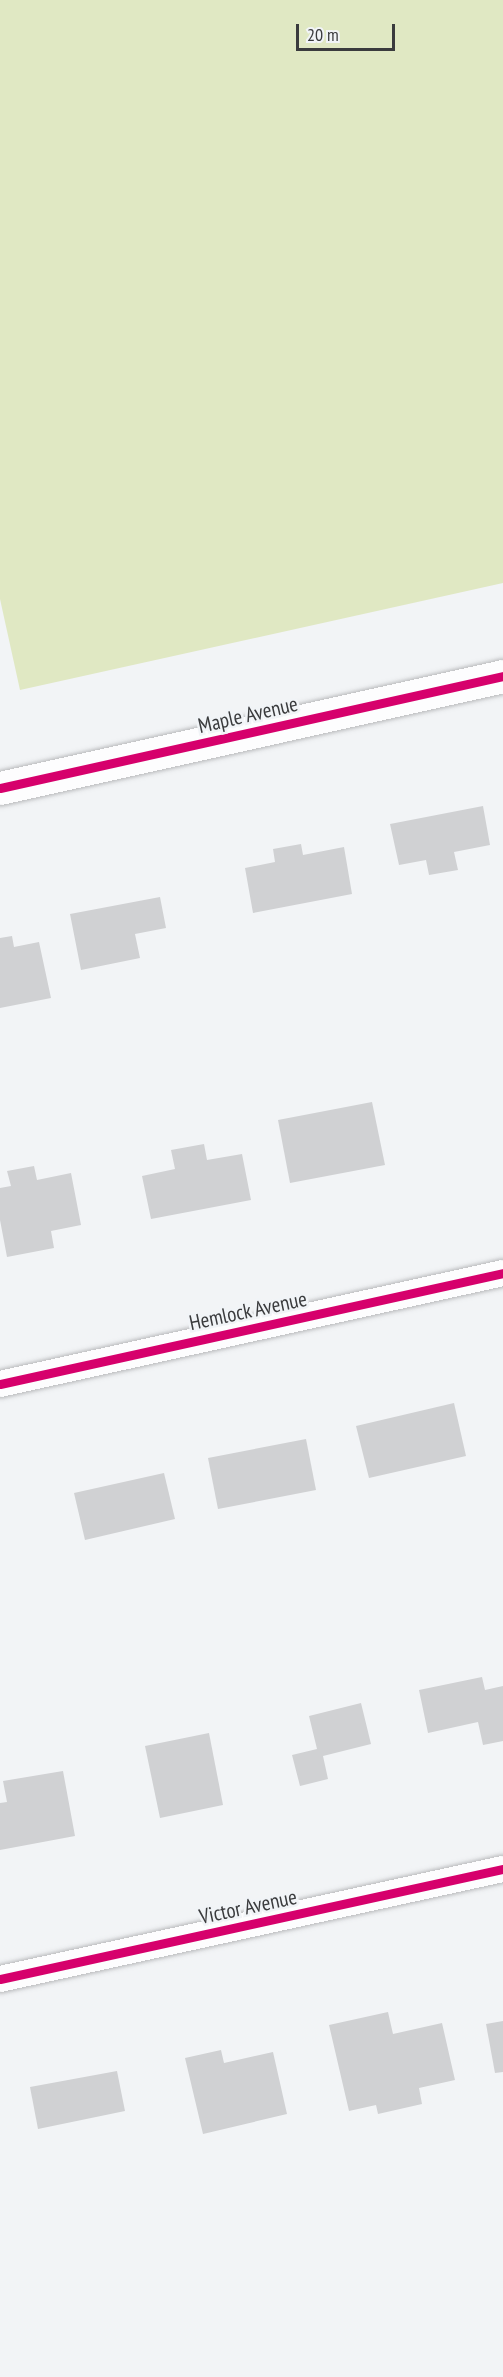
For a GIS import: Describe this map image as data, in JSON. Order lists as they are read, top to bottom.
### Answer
{
  "streets": {
    "street": ["Maple Avenue", "Hemlock Avenue", "Victor Avenue"]
  },
  "scale_bar": "20 m"
}
